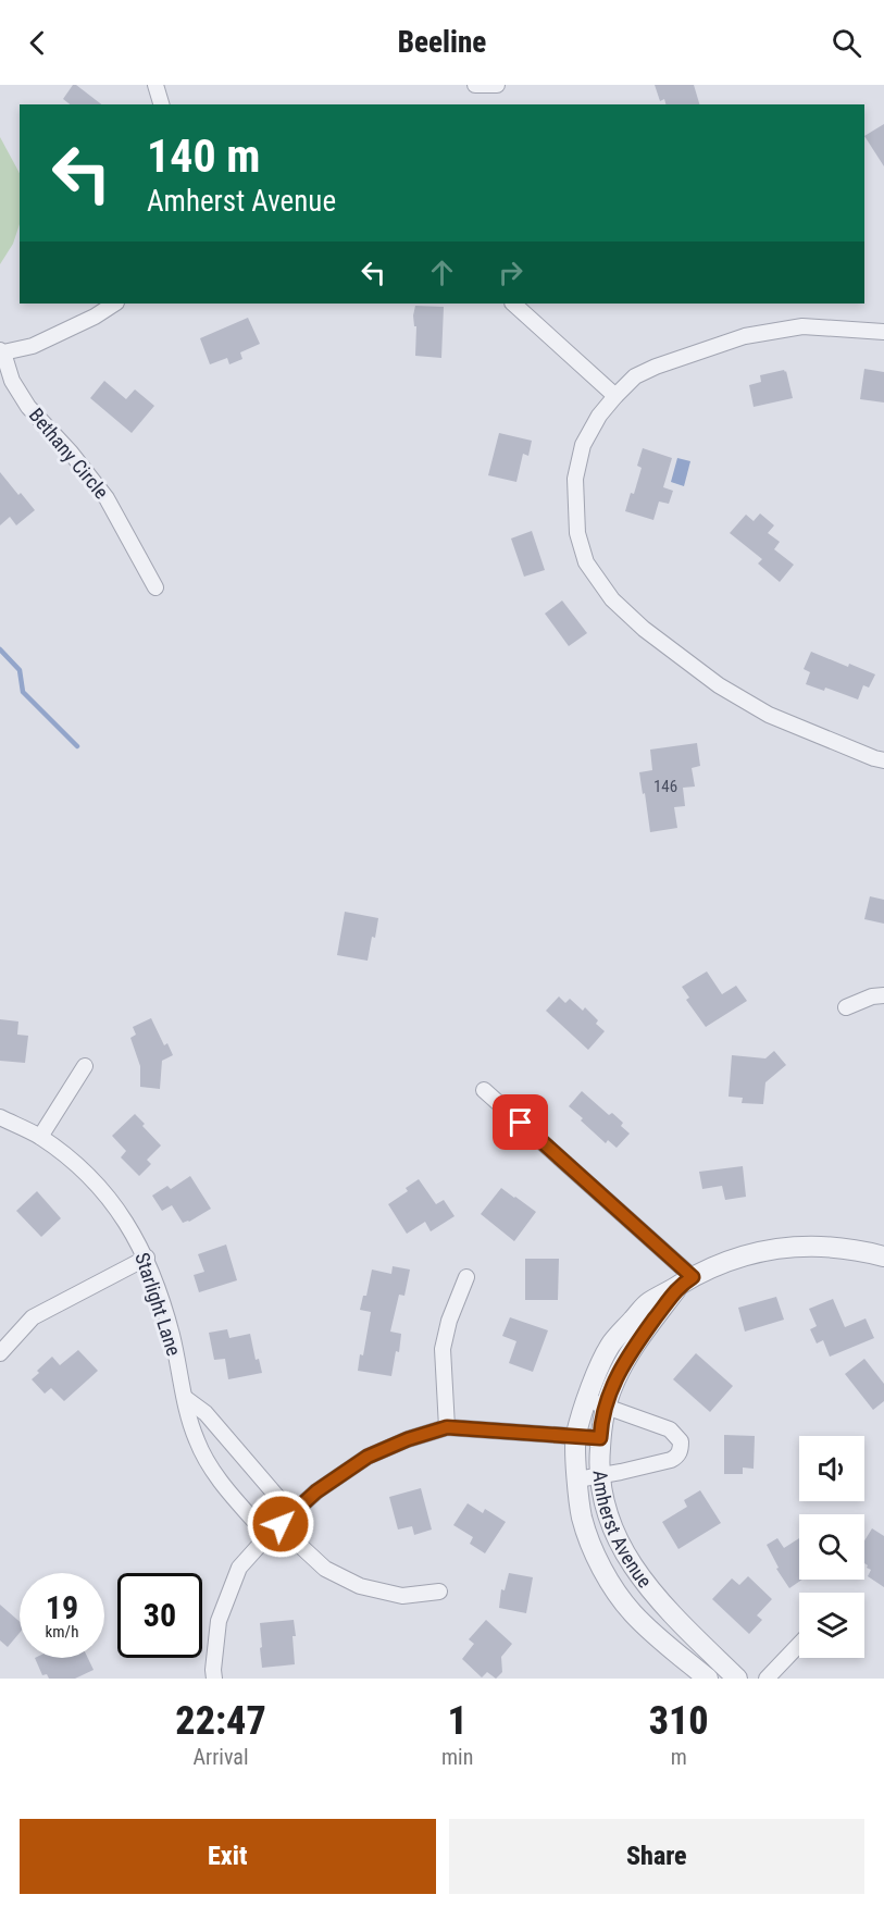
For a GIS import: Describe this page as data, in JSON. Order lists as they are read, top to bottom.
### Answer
{
  "streets": {
    "street": ["Bethany Circle", "Starlight Lane", "Amherst Avenue"]
  },
  "house_numbers": ["146"],
  "page": {
    "header": "Beeline",
    "turn": ["140 m", "Amherst Avenue"],
    "speed": "19 km/h",
    "limit": "30",
    "eta": [
      "22:47",
      "Arrival",
      "1",
      "min",
      "310",
      "m"
    ],
    "buttons": ["Exit", "Share"]
  }
}
